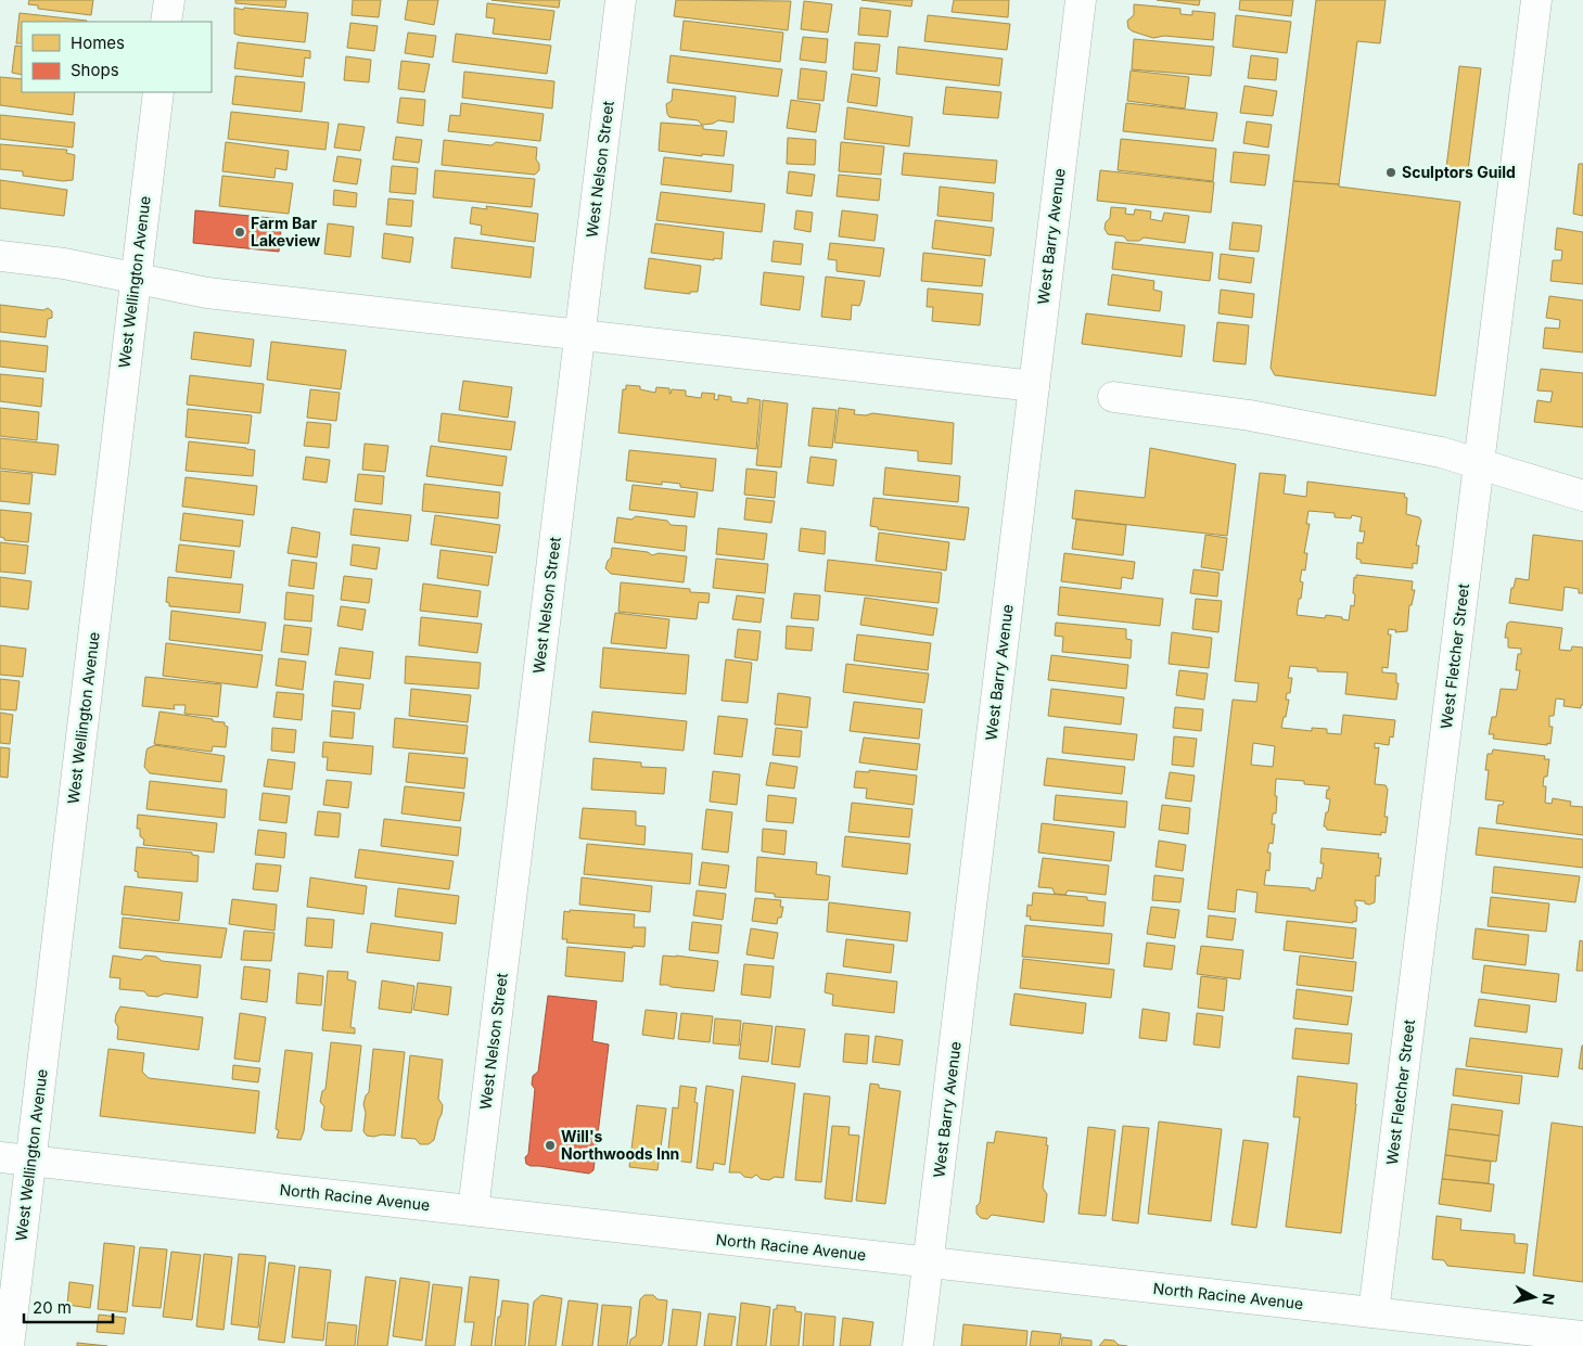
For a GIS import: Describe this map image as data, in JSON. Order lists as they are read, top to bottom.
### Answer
{
  "streets": {
    "street": [
      "West Nelson Street",
      "West Barry Avenue",
      "West Wellington Avenue",
      "West Fletcher Street",
      "North Racine Avenue"
    ]
  },
  "crossings": [
    ["West Nelson Street", "North Racine Avenue"],
    ["West Barry Avenue", "North Racine Avenue"],
    ["West Wellington Avenue", "North Racine Avenue"],
    ["West Fletcher Street", "North Racine Avenue"]
  ],
  "places": ["Sculptors Guild", "Farm Bar Lakeview", "Will's Northwoods Inn"],
  "legend": ["Homes", "Shops"],
  "scale_bar": "20 m",
  "north": "right"
}
